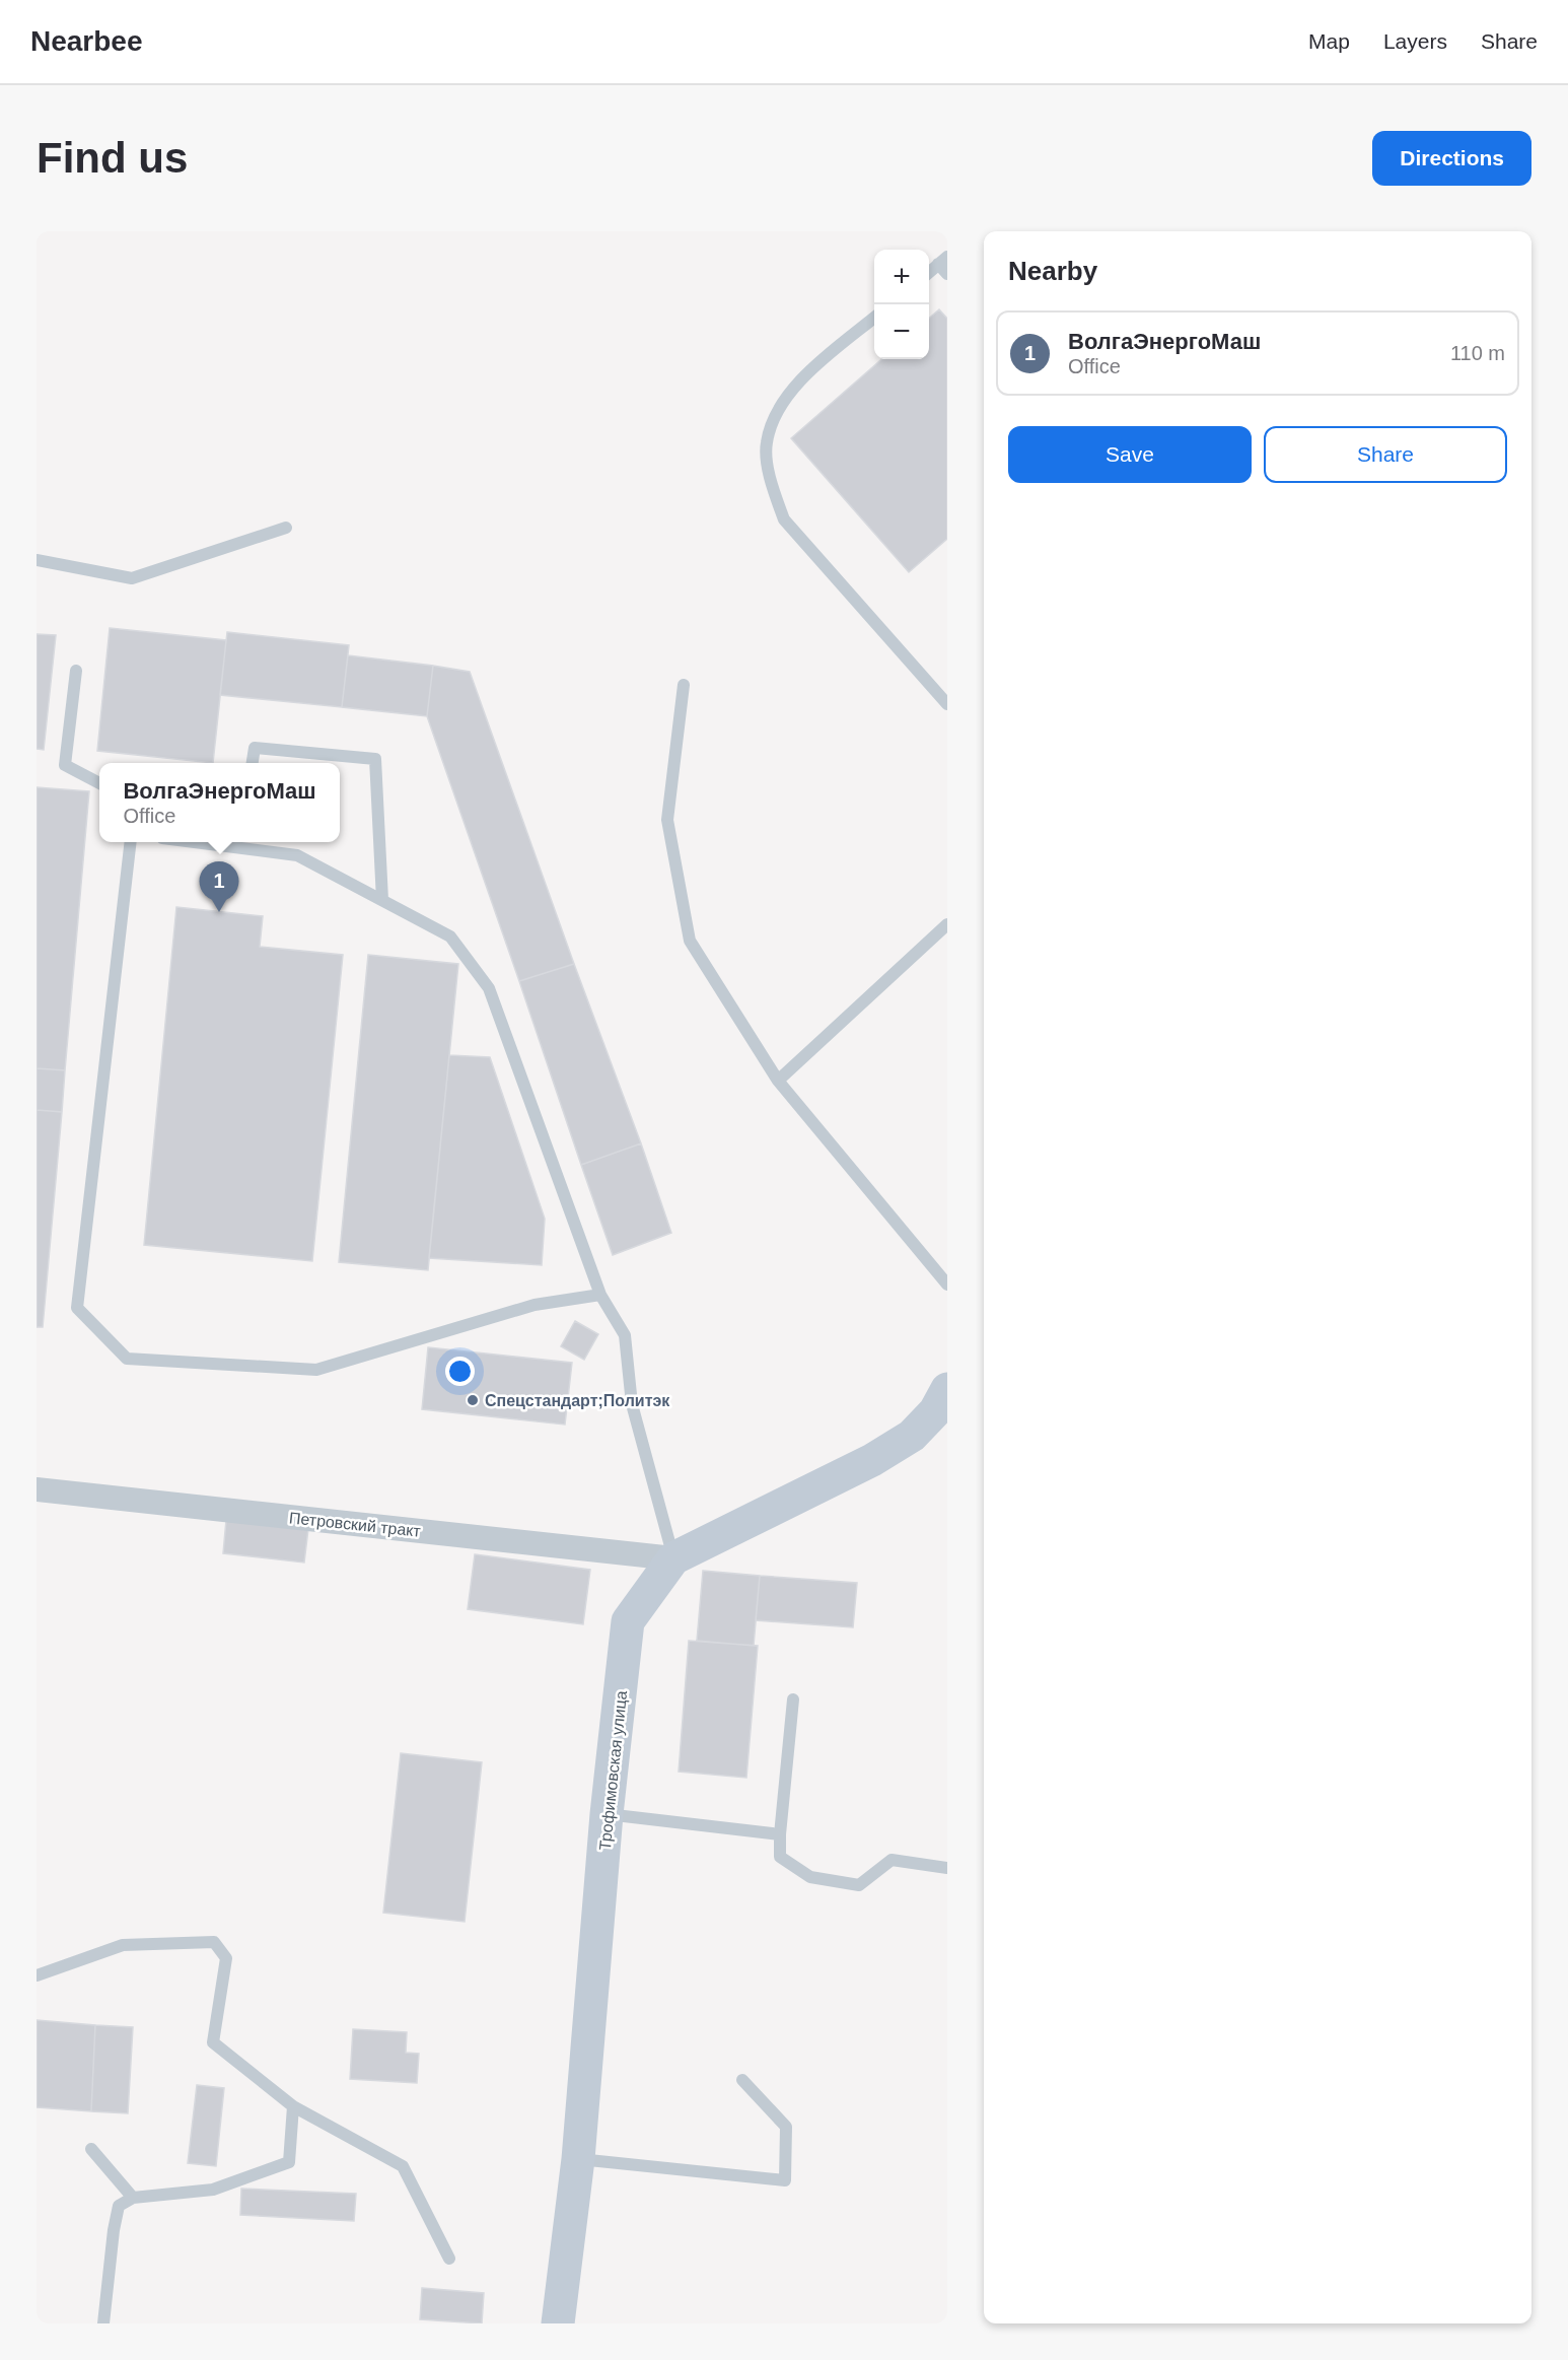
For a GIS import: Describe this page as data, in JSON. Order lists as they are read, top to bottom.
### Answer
{
  "streets": {
    "street": ["Петровский тракт", "Трофимовская улица"]
  },
  "crossings": [
    ["Петровский тракт", "Трофимовская улица"]
  ],
  "places": ["Спецстандарт;Политэк"],
  "page": {
    "header": "Nearbee",
    "nav": ["Map", "Layers", "Share"],
    "buttons": [
      "Directions",
      ["Save", "Share"]
    ],
    "title": "Find us",
    "heading": "Nearby",
    "map_buttons": ["+", "−"],
    "list": [
      {
        "mark": "1",
        "name": "ВолгаЭнергоМаш",
        "note": "Office",
        "value": "110 m"
      }
    ],
    "popup": ["ВолгаЭнергоМаш", "Office"],
    "pins": "1"
  }
}
